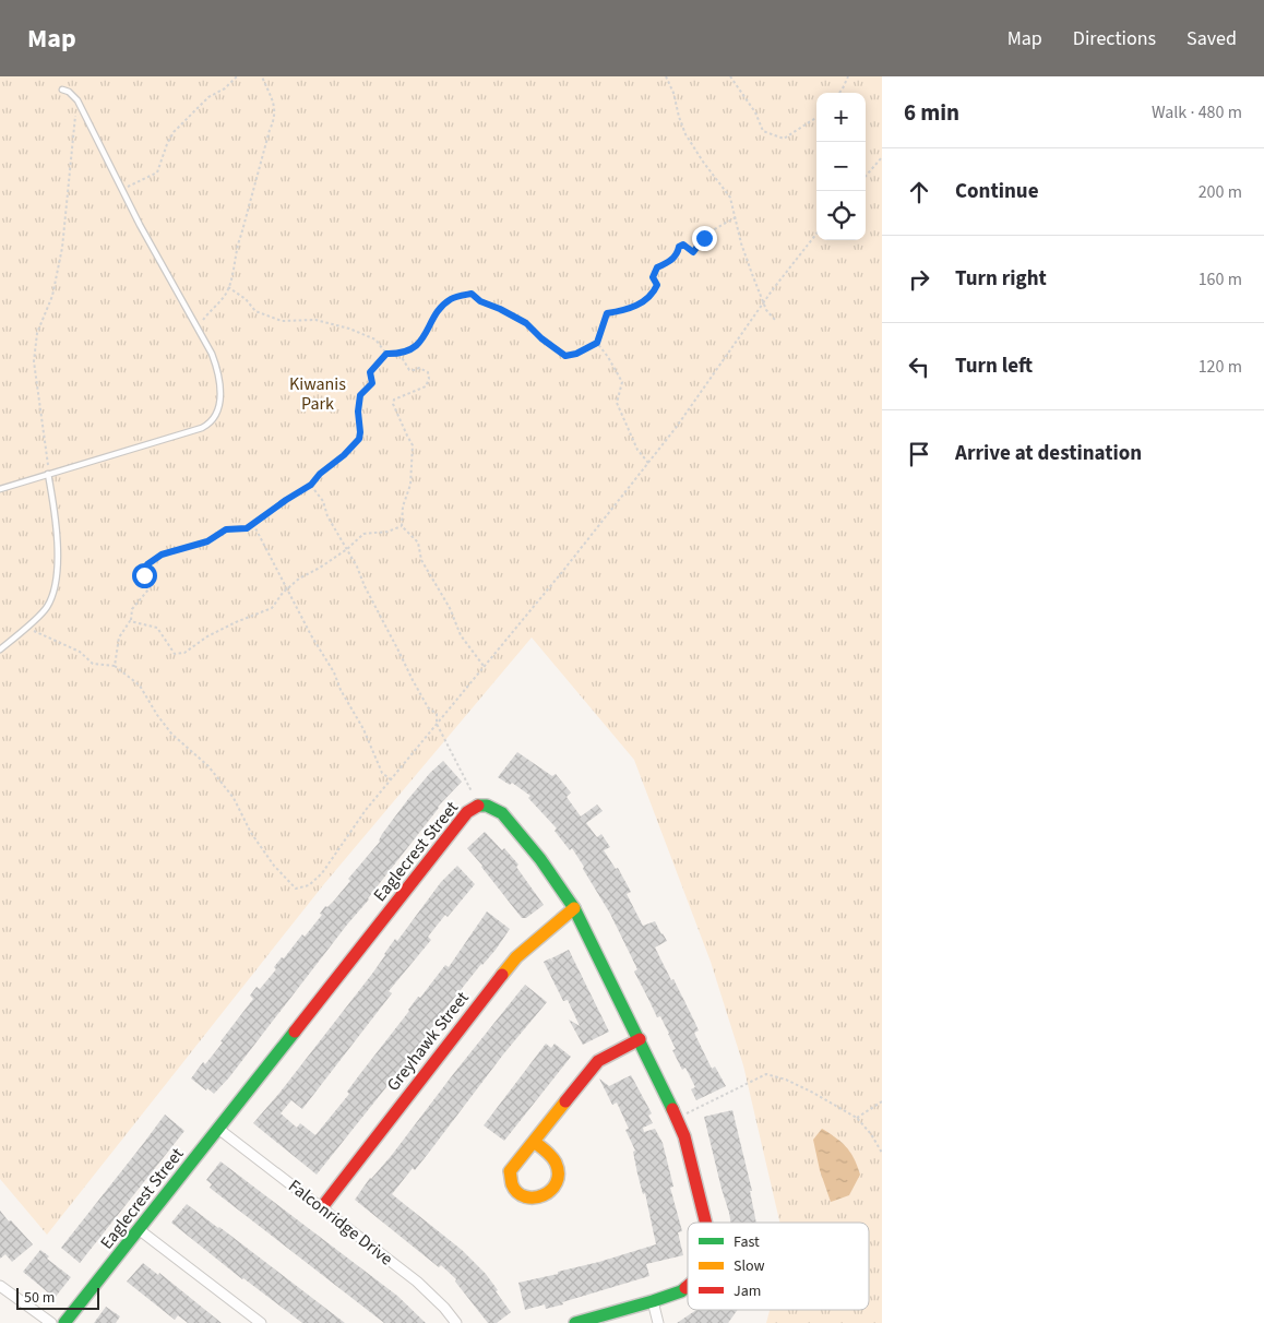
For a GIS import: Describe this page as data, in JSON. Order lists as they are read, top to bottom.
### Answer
{
  "streets": {
    "street": ["Eaglecrest Street", "Greyhawk Street", "Falconridge Drive"]
  },
  "crossings": [
    ["Eaglecrest Street", "Greyhawk Street"],
    ["Eaglecrest Street", "Falconridge Drive"],
    ["Greyhawk Street", "Falconridge Drive"]
  ],
  "parks": ["Kiwanis Park"],
  "legend": ["Fast", "Slow", "Jam"],
  "scale_bar": "50 m",
  "page": {
    "header": "Map",
    "nav": ["Map", "Directions", "Saved"],
    "heading": ["6 min", "Walk · 480 m"],
    "map_buttons": ["+", "−"],
    "list": [
      ["Continue", "200 m"],
      ["Turn right", "160 m"],
      ["Turn left", "120 m"],
      "Arrive at destination"
    ],
    "scale": "50 m"
  }
}
